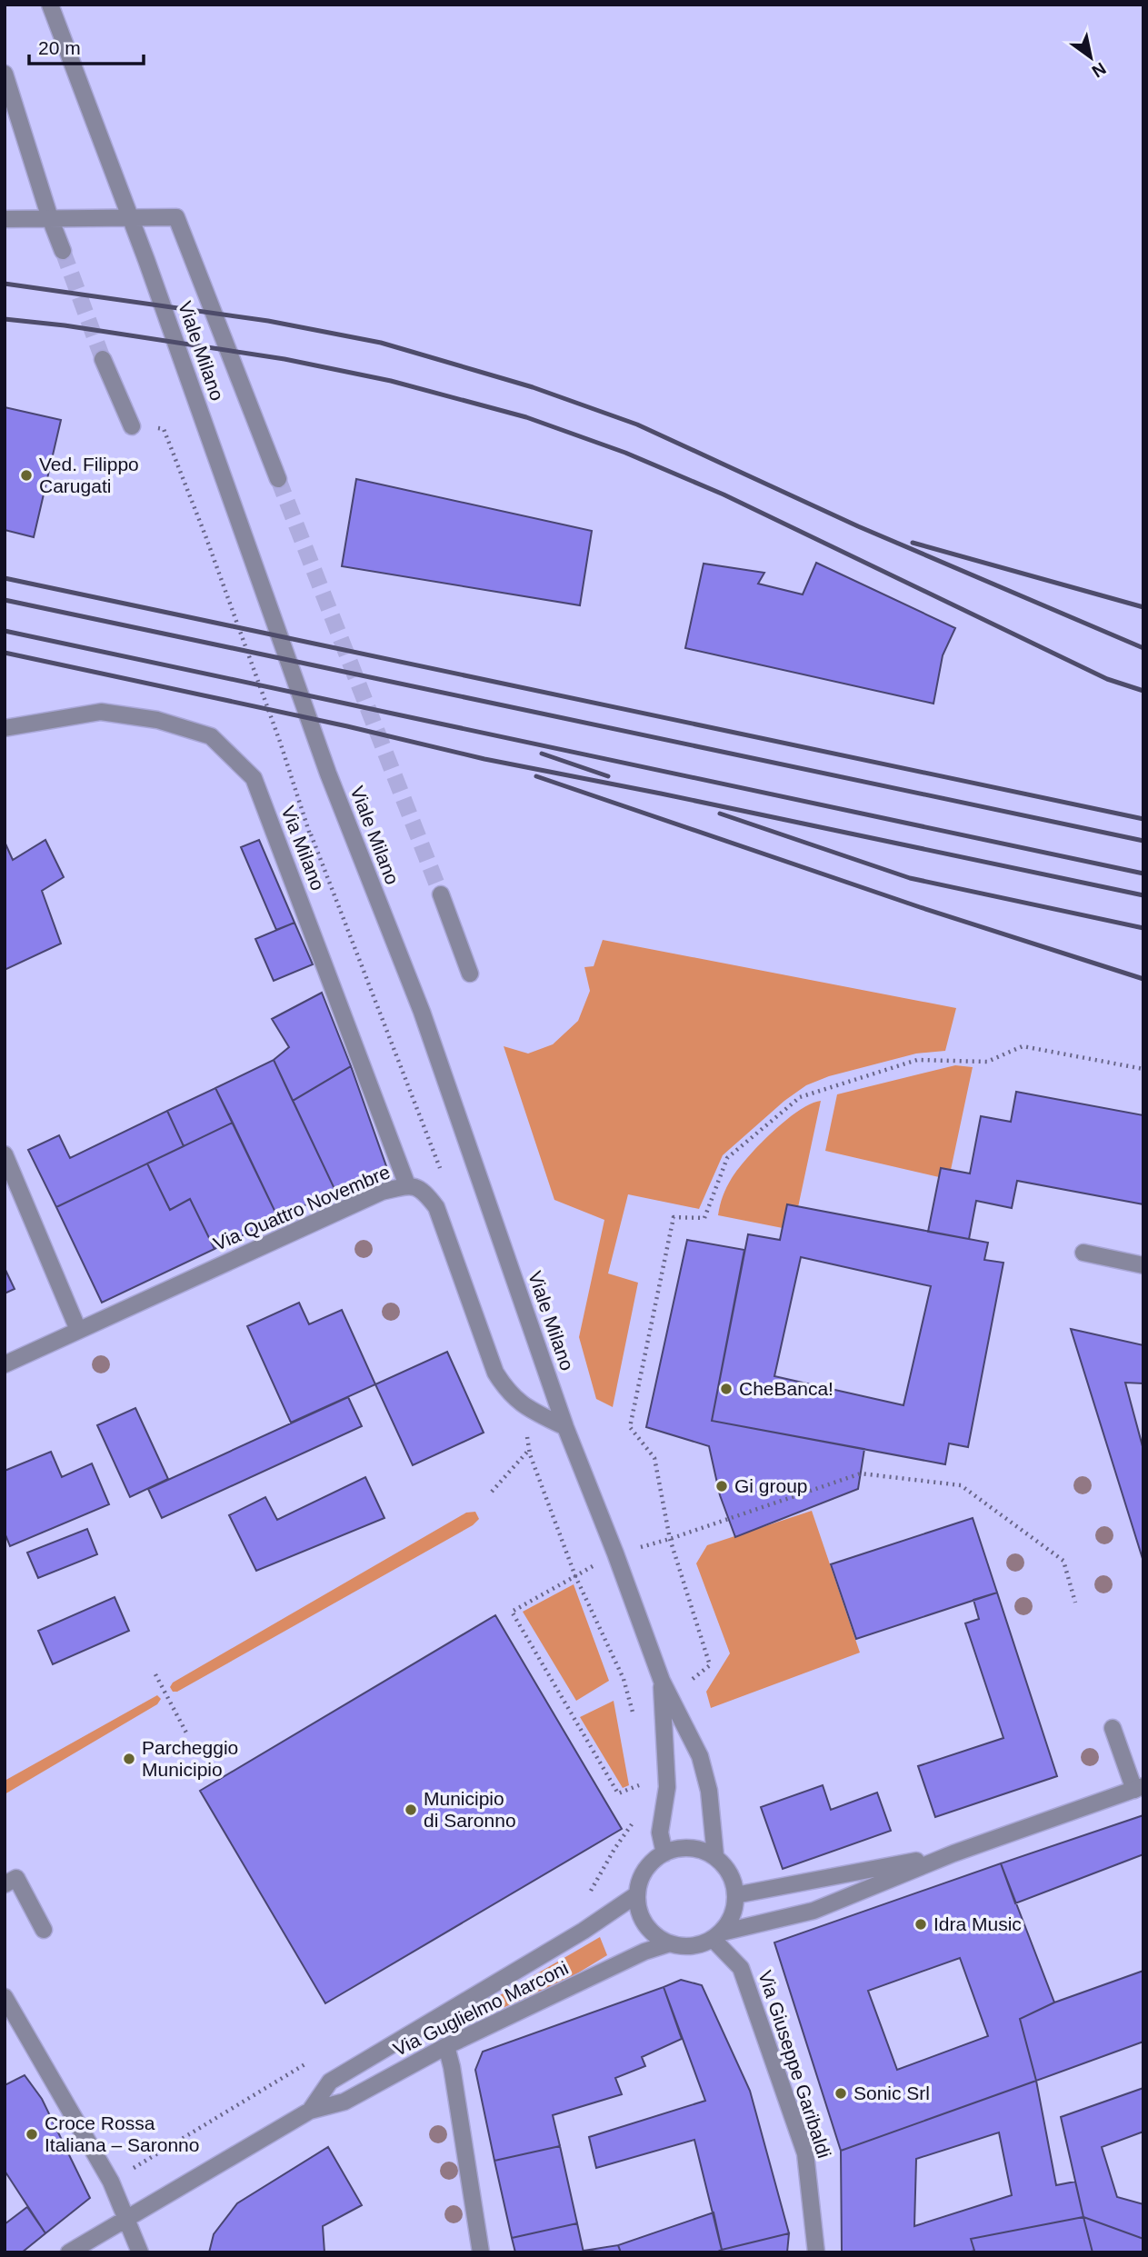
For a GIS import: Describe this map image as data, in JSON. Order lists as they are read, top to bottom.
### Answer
{
  "streets": {
    "street": [
      "Viale Milano",
      "Via Milano",
      "Via Quattro Novembre",
      "Via Guglielmo Marconi",
      "Via Giuseppe Garibaldi"
    ]
  },
  "crossings": [
    ["Viale Milano", "Via Quattro Novembre"],
    ["Viale Milano", "Via Guglielmo Marconi"],
    ["Viale Milano", "Via Giuseppe Garibaldi"],
    ["Via Milano", "Via Quattro Novembre"],
    ["Via Guglielmo Marconi", "Via Giuseppe Garibaldi"]
  ],
  "places": [
    "Ved. Filippo Carugati",
    "CheBanca!",
    "Gi group",
    "Parcheggio Municipio",
    "Municipio di Saronno",
    "Idra Music",
    "Sonic Srl",
    "Croce Rossa Italiana – Saronno"
  ],
  "scale_bar": "20 m",
  "north": "bottom right"
}
